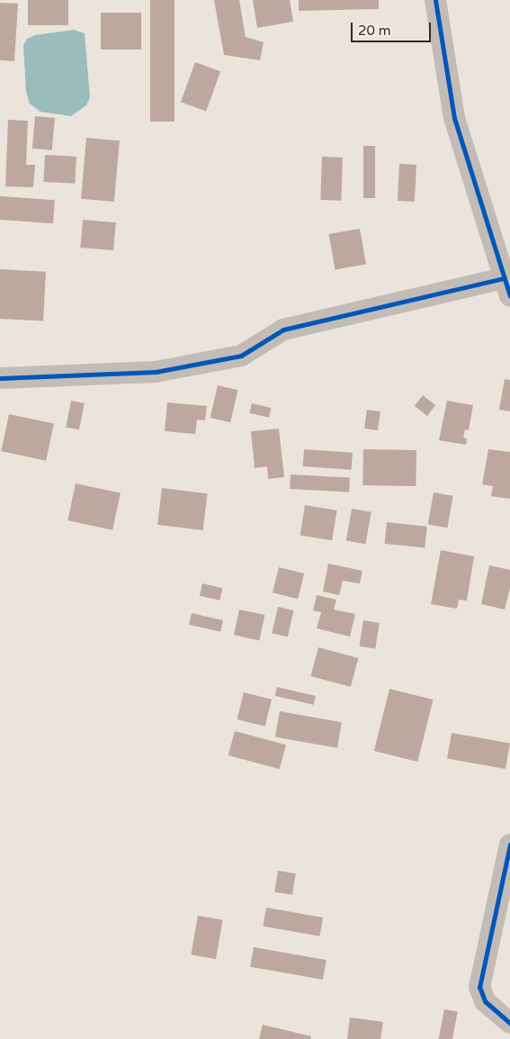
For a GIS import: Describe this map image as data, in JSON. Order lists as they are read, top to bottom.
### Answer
{
  "scale_bar": "20 m"
}
